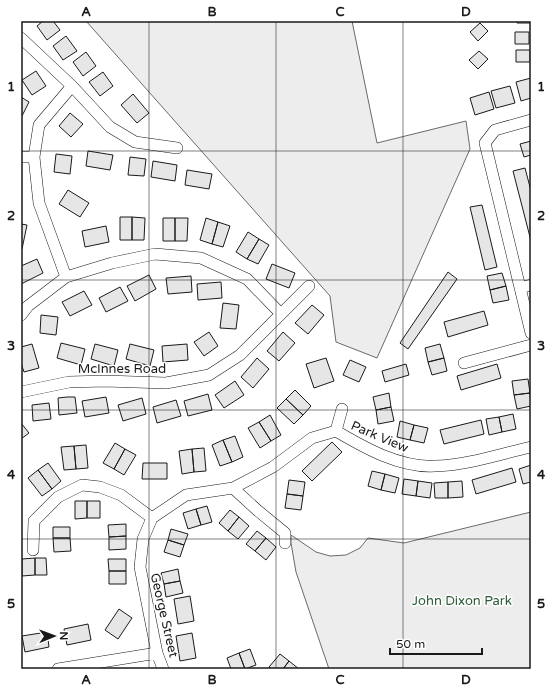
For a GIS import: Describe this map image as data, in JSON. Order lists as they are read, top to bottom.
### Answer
{
  "streets": {
    "street": ["McInnes Road", "Park View", "George Street"]
  },
  "parks": ["John Dixon Park"],
  "scale_bar": "50 m",
  "north": "right",
  "grid": {
    "columns": [
      "A",
      "B",
      "C",
      "D"
    ],
    "rows": [
      "1",
      "2",
      "3",
      "4",
      "5"
    ]
  }
}
